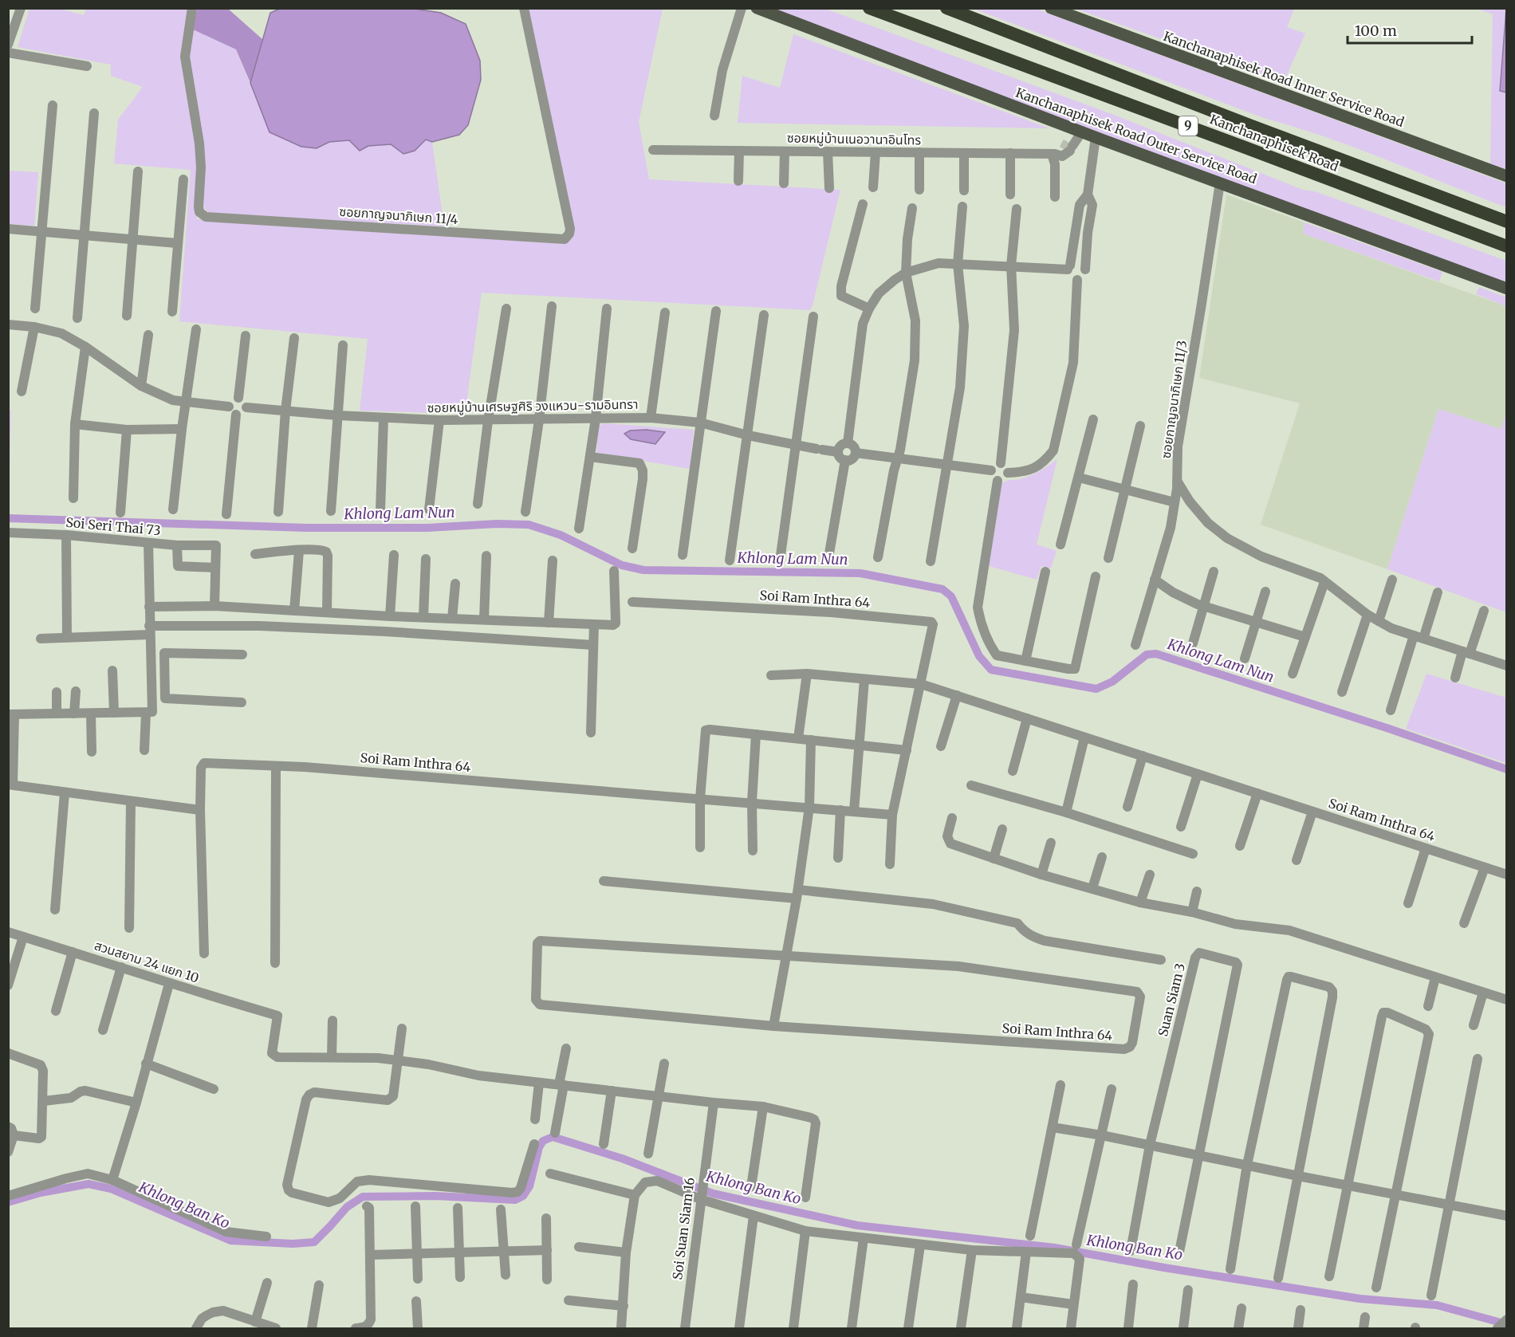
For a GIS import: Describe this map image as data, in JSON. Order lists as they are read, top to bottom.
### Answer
{
  "streets": {
    "highway": ["9", "Kanchanaphisek Road"],
    "main road": ["Kanchanaphisek Road Inner Service Road", "Kanchanaphisek Road Outer Service Road"],
    "street": [
      "ซอยหมู่บ้านเนอวานาอินโทร",
      "ซอยกาญจนาภิเษก 11/4",
      "ซอยกาญจนาภิเษก 11/3",
      "ซอยหมู่บ้านเศรษฐศิริ วงแหวน-รามอินทรา",
      "Soi Seri Thai 73",
      "Soi Ram Inthra 64",
      "สวนสยาม 24 แยก 10",
      "Suan Siam 3",
      "Soi Suan Siam 16"
    ]
  },
  "crossings": [
    ["Kanchanaphisek Road Outer Service Road", "ซอยกาญจนาภิเษก 11/3"]
  ],
  "water": ["Khlong Lam Nun", "Khlong Ban Ko"],
  "scale_bar": "100 m"
}
